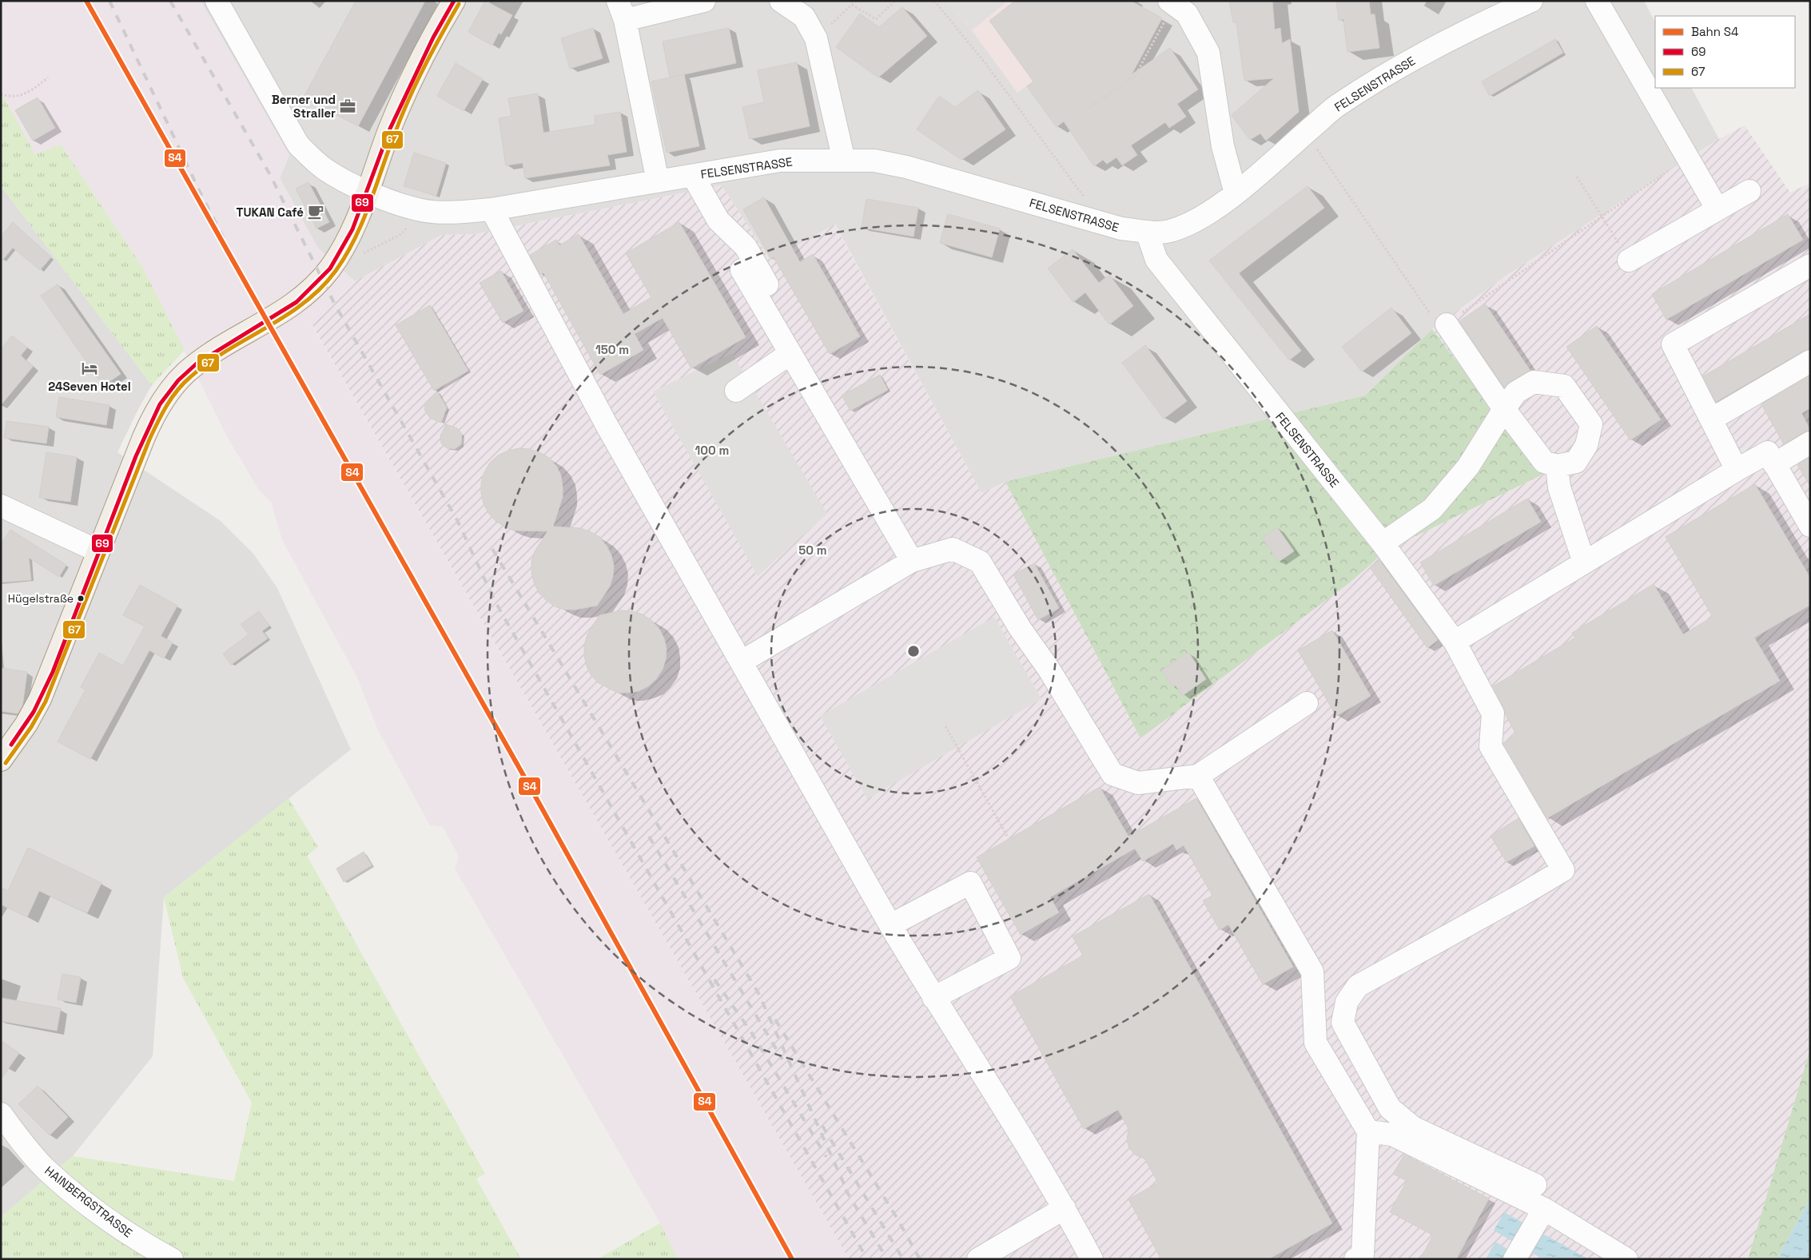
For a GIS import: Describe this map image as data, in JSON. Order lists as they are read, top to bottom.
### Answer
{
  "streets": {
    "street": ["FELSENSTRASSE", "HAINBERGSTRASSE"]
  },
  "places": {
    "office": ["Berner und Straller"],
    "cafe": ["TUKAN Café"],
    "hotel": ["24Seven Hotel"],
    "other": ["Hügelstraße"]
  },
  "lines": ["rail line S4", "transit line 69", "transit line 67"],
  "legend": ["Bahn S4", "69", "67"],
  "rings": ["150 m", "100 m", "50 m"]
}
